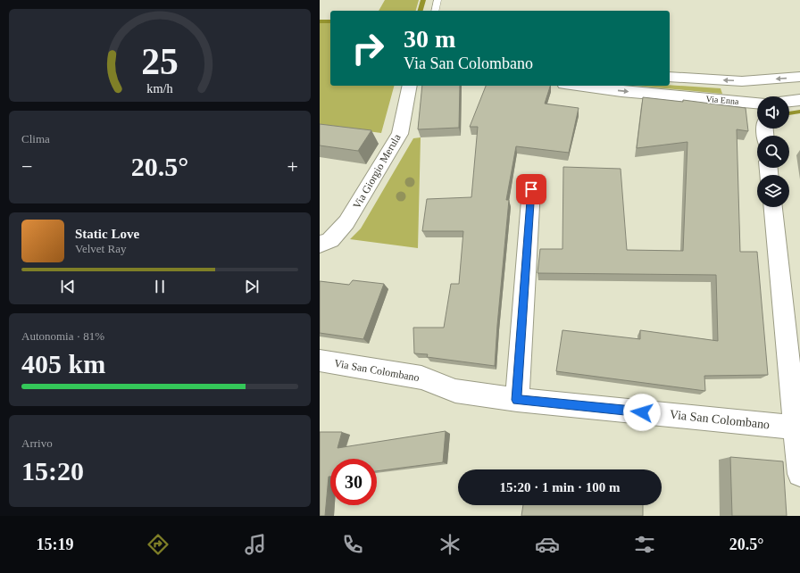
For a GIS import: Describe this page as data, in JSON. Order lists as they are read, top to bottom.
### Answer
{
  "streets": {
    "street": ["Via Enna", "Via Giorgio Merula", "Via San Colombano"]
  },
  "page": {
    "turn": ["30 m", "Via San Colombano"],
    "tile": [
      "Clima",
      ["Autonomia · 81%", "405 km"],
      ["Arrivo", "15:20"]
    ],
    "heat": ["−", "20.5°", "+"],
    "song": ["Static Love", "Velvet Ray"],
    "limit": "30",
    "trip": "15:20 · 1 min · 100 m",
    "tabs": ["15:19", "20.5°"],
    "gauge": ["25", "km/h"]
  }
}
